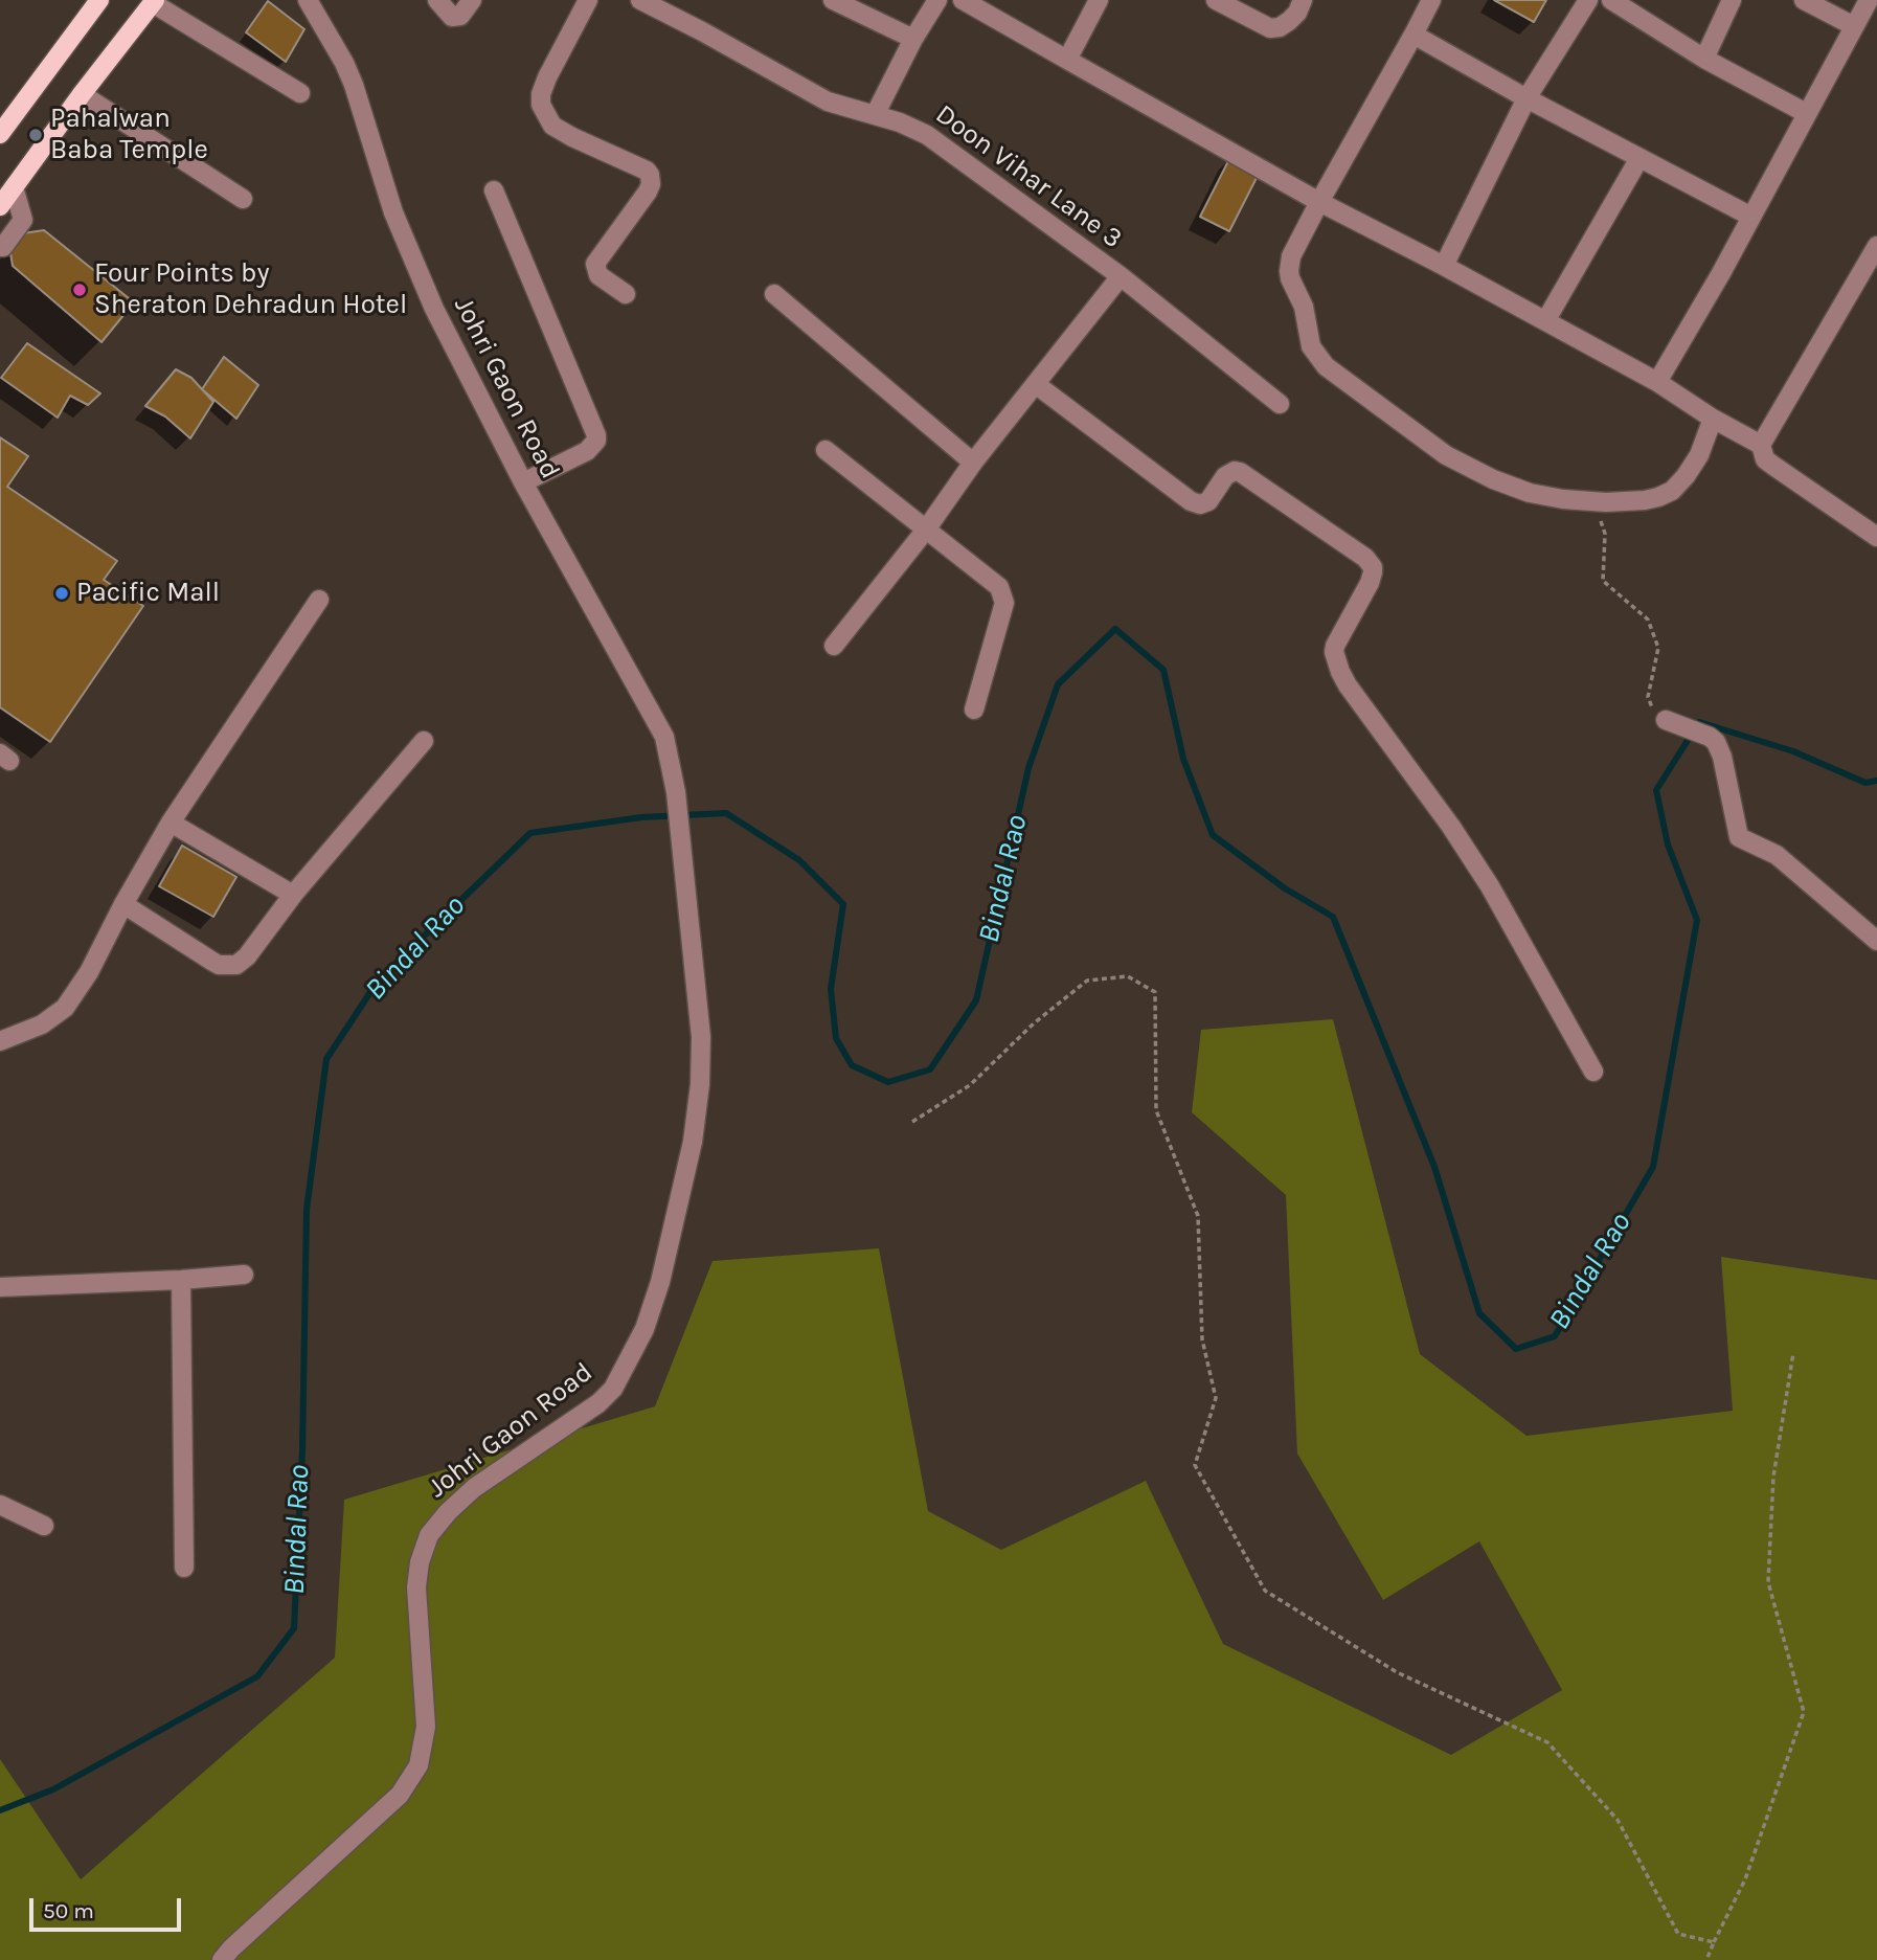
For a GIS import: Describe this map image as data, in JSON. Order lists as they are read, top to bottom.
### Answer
{
  "streets": {
    "street": ["Doon Vihar Lane 3", "Johri Gaon Road"]
  },
  "water": ["Bindal Rao"],
  "places": ["Pahalwan Baba Temple", "Four Points by Sheraton Dehradun Hotel", "Pacific Mall"],
  "scale_bar": "50 m"
}
